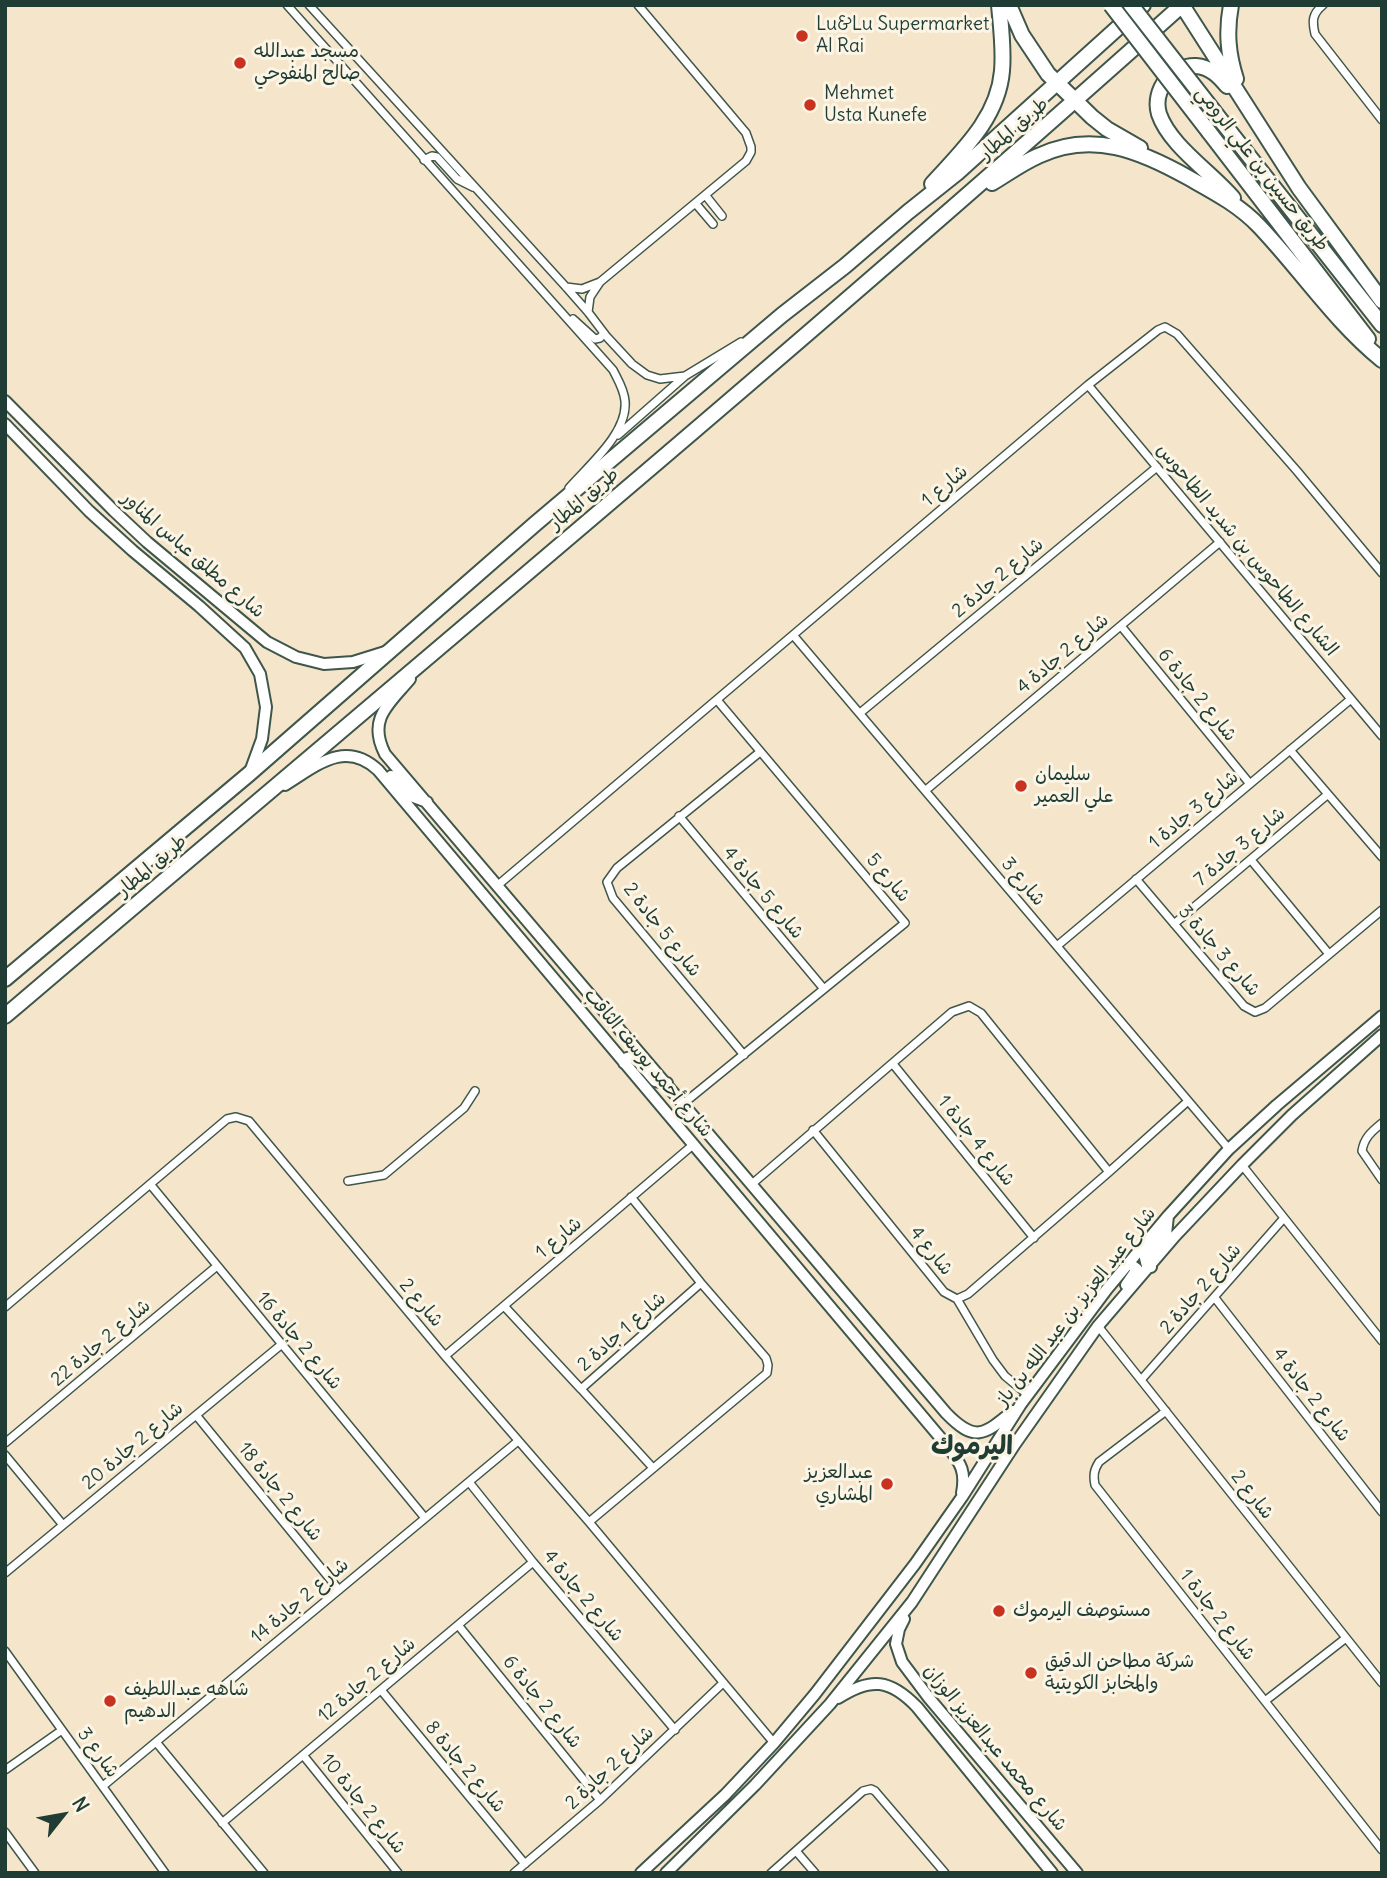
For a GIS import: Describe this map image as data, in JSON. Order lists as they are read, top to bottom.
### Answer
{
  "streets": {
    "highway": ["طريق المطار", "طريق حسين بن علي الرومي"],
    "street": [
      "شارع 1",
      "الشارع الطاحوس بن شديد الطاحوس",
      "شارع مطلق عباس المناور",
      "شارع 2 جادة 2",
      "شارع 2 جادة 4",
      "شارع 2 جادة 6",
      "شارع 3 جادة 1",
      "شارع 3 جادة 7",
      "شارع 5",
      "شارع 3",
      "شارع 5 جادة 4",
      "شارع 5 جادة 2",
      "شارع 3 جادة 3",
      "شارع أحمد يوسف الثاقب",
      "شارع 4 جادة 1",
      "شارع 4",
      "شارع 2",
      "شارع عبد العزيز بن عبد الله بن باز",
      "شارع 1 جادة 2",
      "شارع 2 جادة 16",
      "شارع 2 جادة 22",
      "شارع 2 جادة 20",
      "شارع 2 جادة 18",
      "شارع 2 جادة 14",
      "شارع 2 جادة 1",
      "شارع 2 جادة 12",
      "شارع محمد عبدالعزيز الوزان",
      "شارع 2 جادة 8",
      "شارع 2 جادة 10"
    ]
  },
  "crossings": [
    ["طريق المطار", "شارع مطلق عباس المناور"],
    ["طريق المطار", "شارع أحمد يوسف الثاقب"],
    ["شارع 1", "الشارع الطاحوس بن شديد الطاحوس"],
    ["شارع 1", "شارع 5"],
    ["شارع 1", "شارع 3"],
    ["شارع 1", "شارع أحمد يوسف الثاقب"],
    ["شارع 1", "شارع 2"],
    ["الشارع الطاحوس بن شديد الطاحوس", "شارع 2 جادة 2"],
    ["الشارع الطاحوس بن شديد الطاحوس", "شارع 2 جادة 4"],
    ["الشارع الطاحوس بن شديد الطاحوس", "شارع 3 جادة 1"],
    ["شارع 2 جادة 2", "شارع 2 جادة 4"],
    ["شارع 2 جادة 2", "شارع 2 جادة 6"],
    ["شارع 2 جادة 2", "شارع 3"],
    ["شارع 2 جادة 2", "شارع 2"],
    ["شارع 2 جادة 2", "شارع 2 جادة 8"],
    ["شارع 2 جادة 4", "شارع 2 جادة 6"],
    ["شارع 2 جادة 4", "شارع 3"],
    ["شارع 2 جادة 4", "شارع 2 جادة 14"],
    ["شارع 2 جادة 4", "شارع 2 جادة 12"],
    ["شارع 2 جادة 6", "شارع 3 جادة 1"],
    ["شارع 2 جادة 6", "شارع 2 جادة 12"],
    ["شارع 3 جادة 1", "شارع 3"],
    ["شارع 3 جادة 1", "شارع 3 جادة 3"],
    ["شارع 3 جادة 7", "شارع 3 جادة 3"],
    ["شارع 5", "شارع 5 جادة 4"],
    ["شارع 5", "شارع 5 جادة 2"],
    ["شارع 5", "شارع أحمد يوسف الثاقب"],
    ["شارع 3", "شارع 4"],
    ["شارع 3", "شارع عبد العزيز بن عبد الله بن باز"],
    ["شارع 3", "شارع 2 جادة 14"],
    ["شارع 5 جادة 4", "شارع 5 جادة 2"],
    ["شارع أحمد يوسف الثاقب", "شارع عبد العزيز بن عبد الله بن باز"],
    ["شارع 4 جادة 1", "شارع 4"],
    ["شارع 2", "شارع عبد العزيز بن عبد الله بن باز"],
    ["شارع 2", "شارع 2 جادة 16"],
    ["شارع 2", "شارع 2 جادة 14"],
    ["شارع 2", "شارع 2 جادة 1"],
    ["شارع عبد العزيز بن عبد الله بن باز", "شارع محمد عبدالعزيز الوزان"],
    ["شارع 2 جادة 16", "شارع 2 جادة 22"],
    ["شارع 2 جادة 16", "شارع 2 جادة 20"],
    ["شارع 2 جادة 16", "شارع 2 جادة 14"],
    ["شارع 2 جادة 20", "شارع 2 جادة 18"],
    ["شارع 2 جادة 18", "شارع 2 جادة 14"],
    ["شارع 2 جادة 12", "شارع 2 جادة 8"],
    ["شارع 2 جادة 12", "شارع 2 جادة 10"]
  ],
  "districts": ["اليرموك"],
  "places": [
    "Lu&Lu Supermarket Al Rai",
    "مسجد عبدالله صالح المنفوحي",
    "Mehmet Usta Kunefe",
    "سليمان علي العمير",
    "عبدالعزيز المشاري",
    "مستوصف اليرموك",
    "شركة مطاحن الدقيق والمخابز الكويتية",
    "شاهه عبداللطيف الدهيم"
  ],
  "north": "top right"
}
